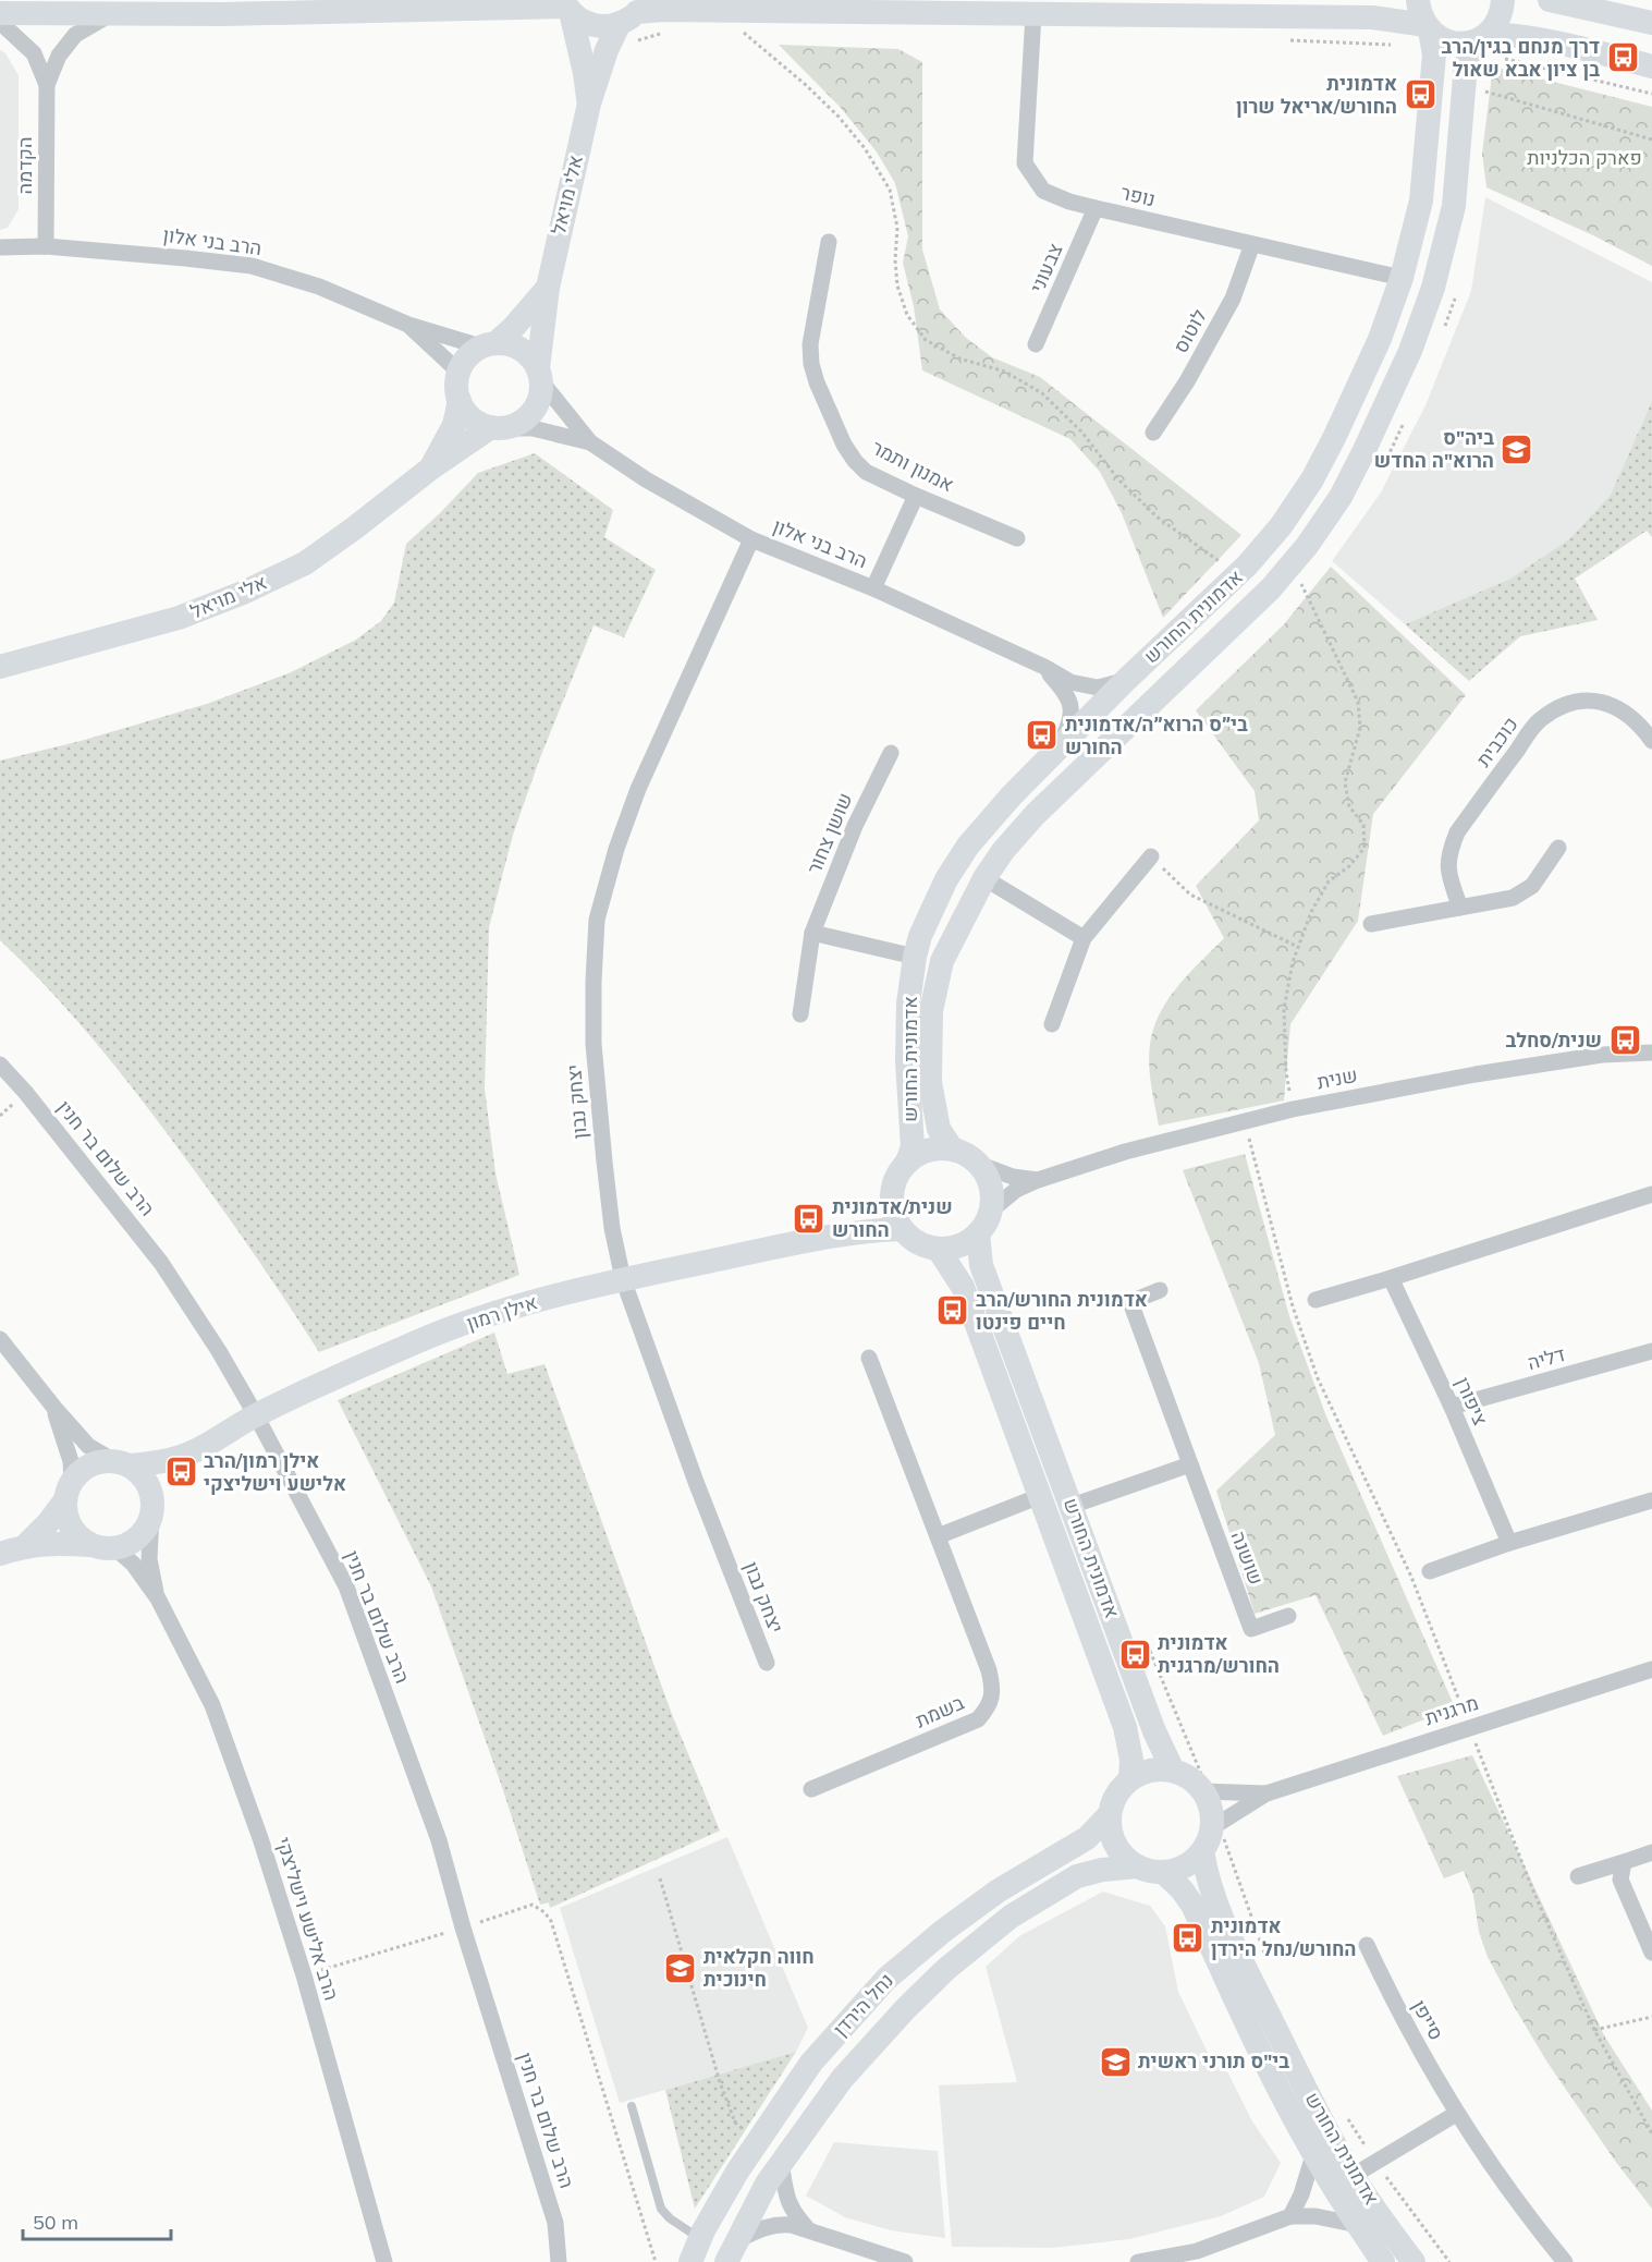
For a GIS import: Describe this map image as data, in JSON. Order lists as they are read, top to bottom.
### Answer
{
  "streets": {
    "street": [
      "הקדמה",
      "אלי מויאל",
      "נופר",
      "הרב בני אלון",
      "צבעוני",
      "לוטוס",
      "אמנון ותמר",
      "אדמונית החורש",
      "כוכבית",
      "שושן צחור",
      "שנית",
      "יצחק נבון",
      "הרב שלום בר חנין",
      "אילן רמון",
      "דליה",
      "ציפורן",
      "שושנה",
      "מרגנית",
      "בשמת",
      "הרב אלישע וישליצקי",
      "נחל הירדן",
      "סייפן"
    ]
  },
  "crossings": [
    ["הקדמה", "הרב בני אלון"],
    ["אלי מויאל", "הרב בני אלון"],
    ["נופר", "צבעוני"],
    ["נופר", "לוטוס"],
    ["נופר", "אדמונית החורש"],
    ["הרב בני אלון", "אדמונית החורש"],
    ["הרב בני אלון", "יצחק נבון"],
    ["אדמונית החורש", "שנית"],
    ["אדמונית החורש", "אילן רמון"],
    ["אדמונית החורש", "מרגנית"],
    ["אדמונית החורש", "נחל הירדן"],
    ["שנית", "אילן רמון"],
    ["יצחק נבון", "אילן רמון"],
    ["הרב שלום בר חנין", "אילן רמון"],
    ["אילן רמון", "הרב אלישע וישליצקי"],
    ["דליה", "ציפורן"],
    ["מרגנית", "נחל הירדן"]
  ],
  "parks": ["פארק הכלניות"],
  "places": {
    "bus stop": [
      "דרך מנחם בגין/הרב בן ציון אבא שאול",
      "אדמונית החורש/אריאל שרון",
      "בי״ס הרוא״ה/אדמונית החורש",
      "שנית/סחלב",
      "שנית/אדמונית החורש",
      "אדמונית החורש/הרב חיים פינטו",
      "אילן רמון/הרב אלישע וישליצקי",
      "אדמונית החורש/מרגנית",
      "אדמונית החורש/נחל הירדן"
    ],
    "school or university": ["ביה\"ס הרוא\"ה החדש", "חווה חקלאית חינוכית", "בי\"ס תורני ראשית"]
  },
  "scale_bar": "50 m"
}
